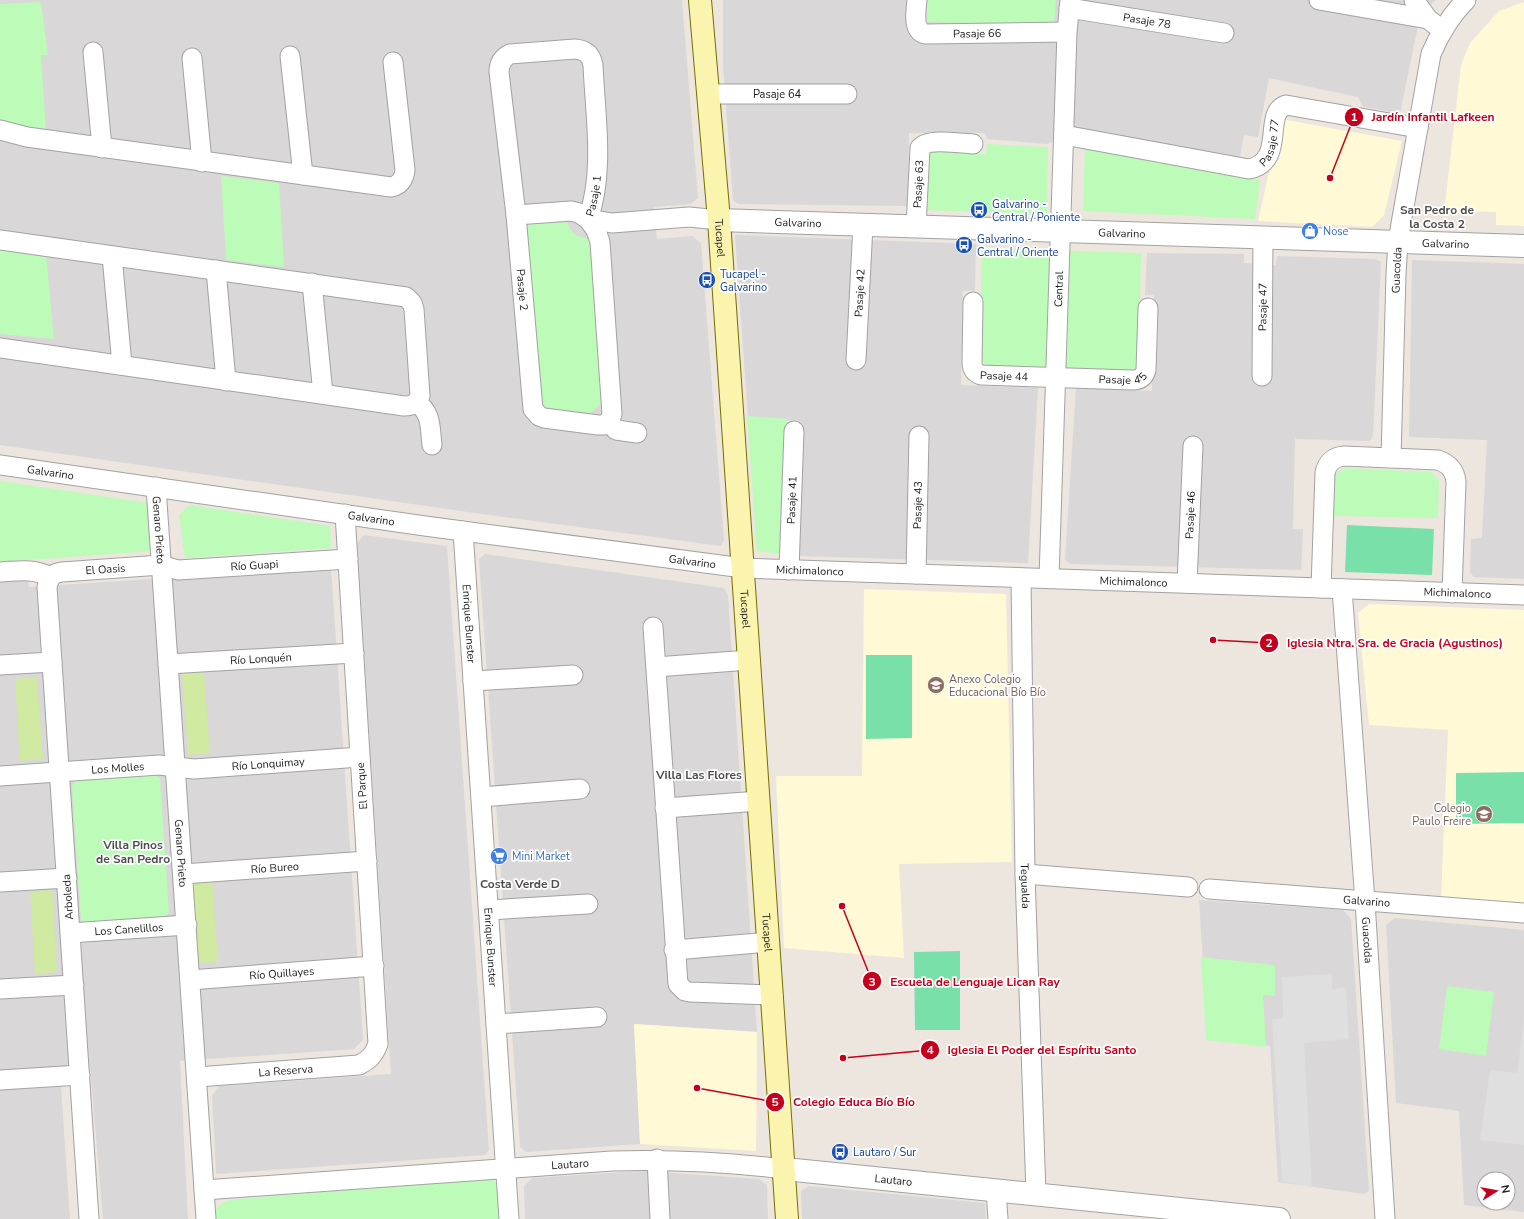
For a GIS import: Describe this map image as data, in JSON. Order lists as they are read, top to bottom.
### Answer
{
  "streets": {
    "main road": ["Tucapel"],
    "street": [
      "Pasaje 78",
      "Pasaje 66",
      "Pasaje 64",
      "Pasaje 77",
      "Pasaje 63",
      "Pasaje 1",
      "Galvarino",
      "Guacolda",
      "Central",
      "Pasaje 2",
      "Pasaje 42",
      "Pasaje 47",
      "Pasaje 44",
      "Pasaje 45",
      "Pasaje 41",
      "Pasaje 43",
      "Pasaje 46",
      "Genaro Prieto",
      "Río Guapi",
      "El Oasis",
      "Michimalonco",
      "Enrique Bunster",
      "Río Lonquén",
      "Río Lonquimay",
      "Los Molles",
      "El Parque",
      "Río Bureo",
      "Tegualda",
      "Arboleda",
      "Los Canelillos",
      "Río Quillayes",
      "La Reserva",
      "Lautaro"
    ]
  },
  "crossings": [
    ["Pasaje 78", "Central"],
    ["Pasaje 66", "Central"],
    ["Pasaje 64", "Tucapel"],
    ["Pasaje 77", "Guacolda"],
    ["Pasaje 77", "Central"],
    ["Pasaje 63", "Galvarino"],
    ["Pasaje 1", "Pasaje 2"],
    ["Galvarino", "Tucapel"],
    ["Galvarino", "Guacolda"],
    ["Galvarino", "Central"],
    ["Galvarino", "Pasaje 42"],
    ["Galvarino", "Pasaje 47"],
    ["Galvarino", "Genaro Prieto"],
    ["Galvarino", "Michimalonco"],
    ["Galvarino", "Enrique Bunster"],
    ["Galvarino", "El Parque"],
    ["Tucapel", "Michimalonco"],
    ["Tucapel", "Lautaro"],
    ["Guacolda", "Michimalonco"],
    ["Central", "Pasaje 44"],
    ["Central", "Pasaje 45"],
    ["Central", "Michimalonco"],
    ["Pasaje 44", "Pasaje 45"],
    ["Pasaje 41", "Michimalonco"],
    ["Pasaje 43", "Michimalonco"],
    ["Pasaje 46", "Michimalonco"],
    ["Genaro Prieto", "Río Guapi"],
    ["Genaro Prieto", "El Oasis"],
    ["Genaro Prieto", "Río Lonquén"],
    ["Genaro Prieto", "Río Lonquimay"],
    ["Genaro Prieto", "Los Molles"],
    ["Genaro Prieto", "Río Bureo"],
    ["Genaro Prieto", "Los Canelillos"],
    ["Genaro Prieto", "Río Quillayes"],
    ["Genaro Prieto", "La Reserva"],
    ["Genaro Prieto", "Lautaro"],
    ["Río Guapi", "El Oasis"],
    ["Río Guapi", "El Parque"],
    ["El Oasis", "Arboleda"],
    ["Michimalonco", "Tegualda"],
    ["Enrique Bunster", "Lautaro"],
    ["Río Lonquén", "El Parque"],
    ["Río Lonquimay", "Los Molles"],
    ["Río Lonquimay", "El Parque"],
    ["Los Molles", "Arboleda"],
    ["El Parque", "Río Bureo"],
    ["El Parque", "Río Quillayes"],
    ["El Parque", "La Reserva"],
    ["Tegualda", "Lautaro"],
    ["Arboleda", "Los Canelillos"]
  ],
  "districts": [
    "San Pedro de la Costa 2",
    "Villa Las Flores",
    "Villa Pinos de San Pedro",
    "Costa Verde D"
  ],
  "places": {
    "other": [
      "Jardín Infantil Lafkeen",
      "Iglesia Ntra. Sra. de Gracia (Agustinos)",
      "Escuela de Lenguaje Lican Ray",
      "Iglesia El Poder del Espíritu Santo",
      "Colegio Educa Bío Bío"
    ],
    "bus stop": [
      "Galvarino - Central / Poniente",
      "Galvarino - Central / Oriente",
      "Tucapel - Galvarino",
      "Lautaro / Sur"
    ],
    "shop": ["Nose"],
    "school or university": ["Anexo Colegio Educacional Bío Bío", "Colegio Paulo Freire"],
    "supermarket": ["Mini Market"]
  },
  "north": "right"
}
